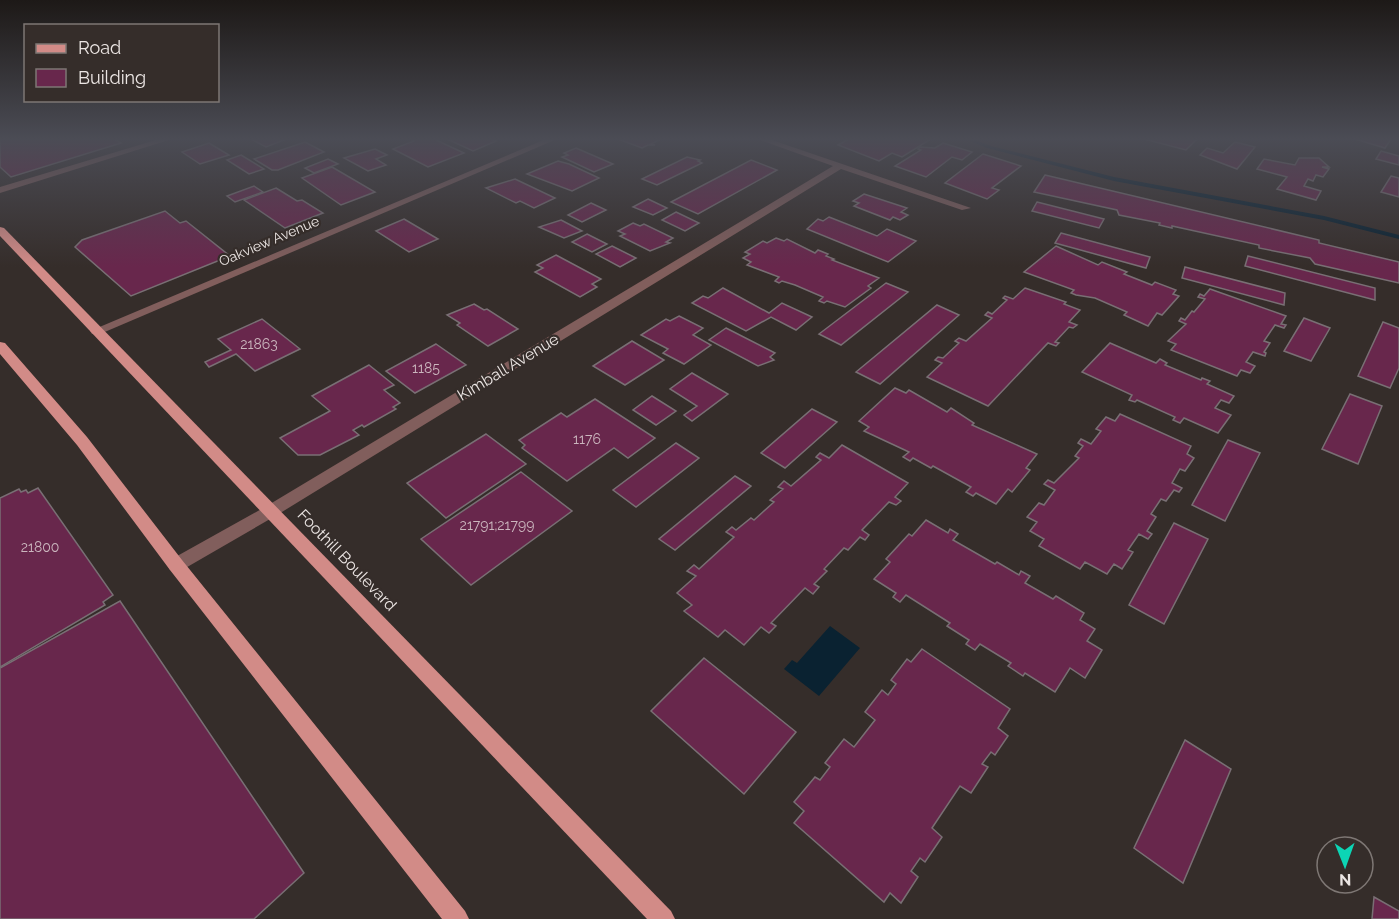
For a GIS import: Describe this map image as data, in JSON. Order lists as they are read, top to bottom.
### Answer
{
  "streets": {
    "main road": ["Foothill Boulevard"],
    "street": ["Oakview Avenue", "Kimball Avenue"]
  },
  "crossings": [
    ["Oakview Avenue", "Foothill Boulevard"],
    ["Kimball Avenue", "Foothill Boulevard"]
  ],
  "house_numbers": [
    "21863",
    "1185",
    "1176",
    "21791;21799",
    "21800"
  ],
  "legend": ["Road", "Building"],
  "north": "bottom"
}
